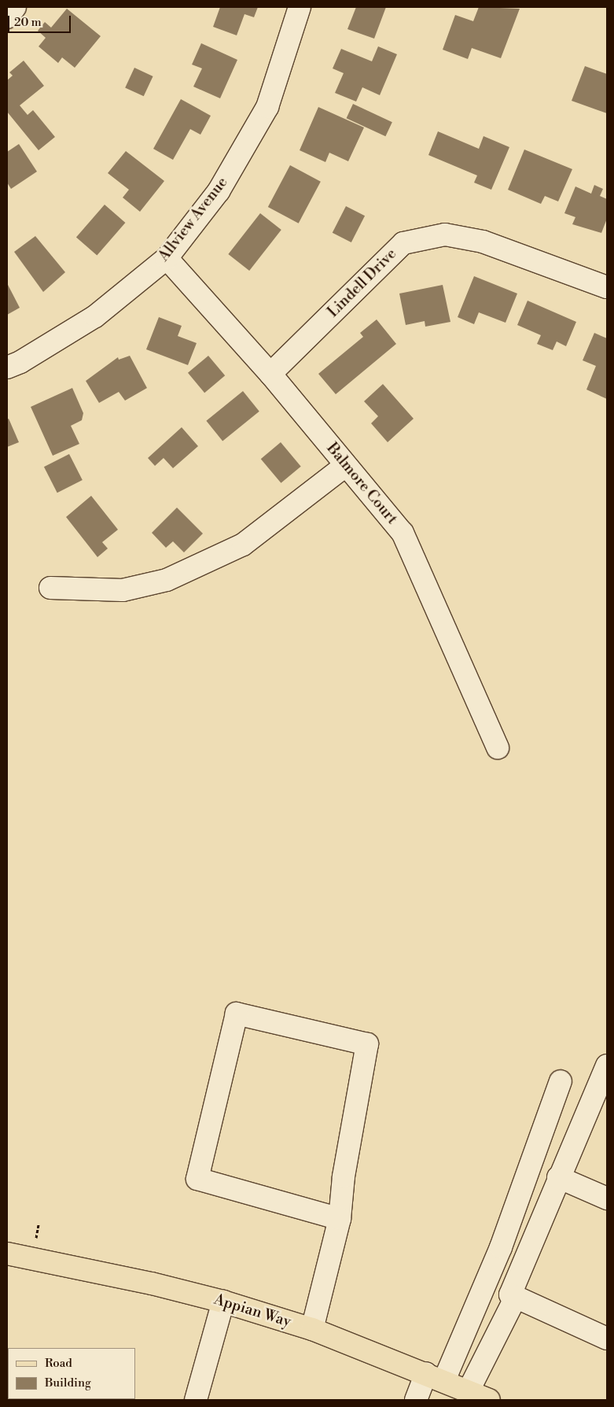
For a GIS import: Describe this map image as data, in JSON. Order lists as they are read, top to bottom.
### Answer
{
  "streets": {
    "main road": ["Appian Way"],
    "street": ["Allview Avenue", "Lindell Drive", "Balmore Court"]
  },
  "crossings": [
    ["Allview Avenue", "Balmore Court"],
    ["Lindell Drive", "Balmore Court"]
  ],
  "legend": ["Road", "Building"],
  "scale_bar": "20 m"
}
